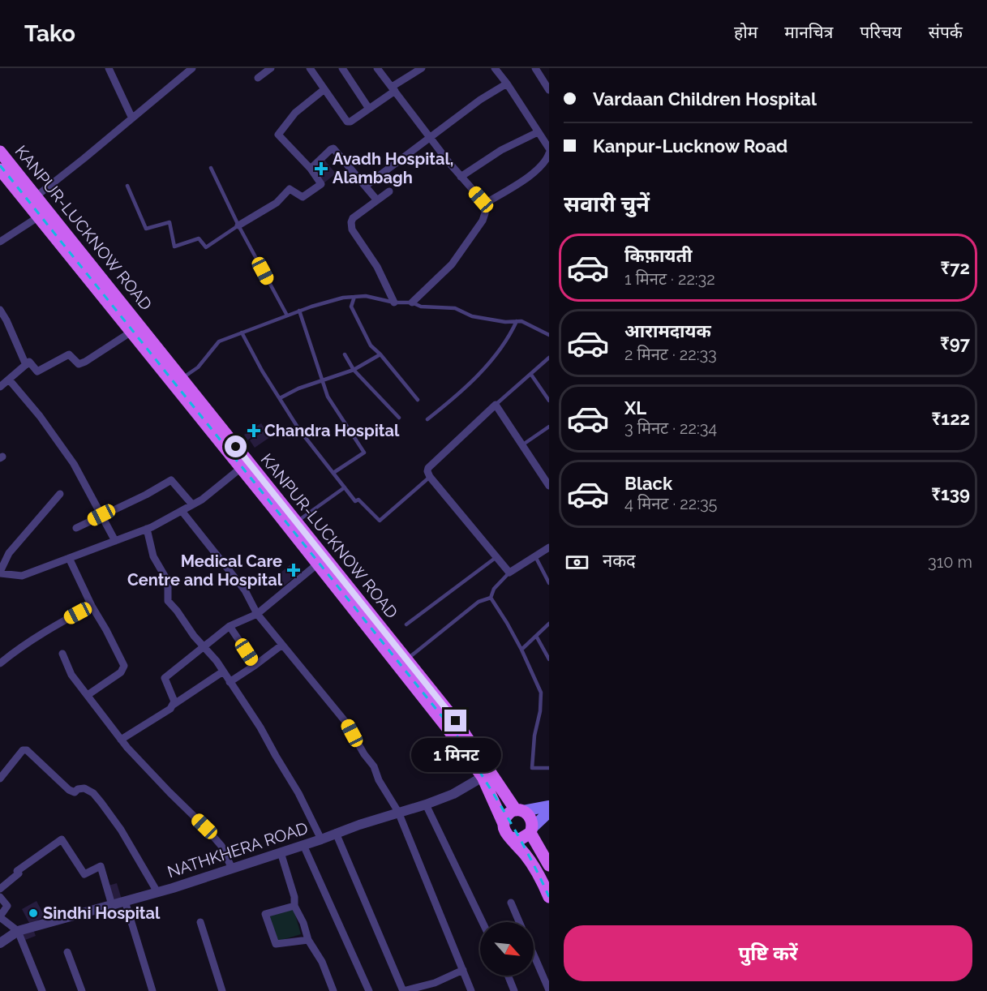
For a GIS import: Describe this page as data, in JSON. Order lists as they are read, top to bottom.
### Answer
{
  "streets": {
    "main road": ["KANPUR-LUCKNOW ROAD"],
    "street": ["NATHKHERA ROAD"]
  },
  "crossings": [
    ["KANPUR-LUCKNOW ROAD", "NATHKHERA ROAD"]
  ],
  "places": {
    "health": ["Avadh Hospital, Alambagh", "Chandra Hospital", "Medical Care Centre and Hospital"],
    "other": ["Sindhi Hospital"]
  },
  "north": "bottom right",
  "page": {
    "header": "Tako",
    "nav": [
      "होम",
      "मानचित्र",
      "परिचय",
      "संपर्क"
    ],
    "banner": ["Vardaan Children Hospital", "Kanpur-Lucknow Road"],
    "heading": "सवारी चुनें",
    "list": [
      {
        "name": "किफ़ायती",
        "note": "1 मिनट · 22:32",
        "value": "₹72"
      },
      {
        "name": "आरामदायक",
        "note": "2 मिनट · 22:33",
        "value": "₹97"
      },
      {
        "name": "XL",
        "note": "3 मिनट · 22:34",
        "value": "₹122"
      },
      {
        "name": "Black",
        "note": "4 मिनट · 22:35",
        "value": "₹139"
      }
    ],
    "pay": ["नकद", "310 m"],
    "bubble": "1 मिनट",
    "buttons": "पुष्टि करें"
  }
}
